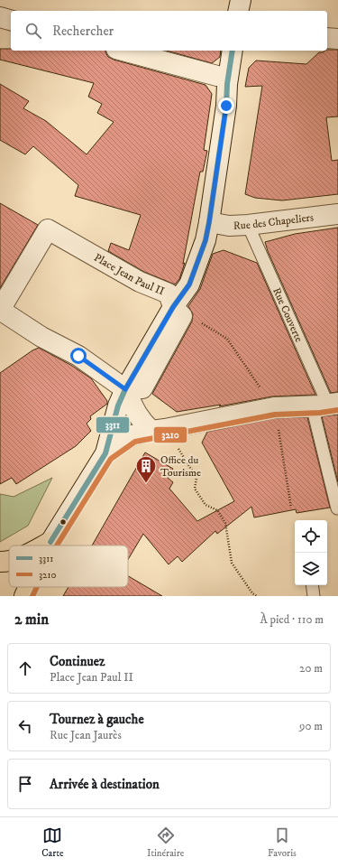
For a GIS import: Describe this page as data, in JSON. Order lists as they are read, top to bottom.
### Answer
{
  "streets": {
    "street": ["Rue des Chapeliers", "Place Jean Paul II"],
    "lane": ["Rue Couverte"]
  },
  "crossings": [
    ["Rue des Chapeliers", "Rue Couverte"]
  ],
  "places": {
    "building": ["Office du Tourisme"]
  },
  "lines": ["transit line 3311", "transit line 3210"],
  "legend": ["3311", "3210"],
  "page": {
    "search": "Rechercher",
    "heading": ["2 min", "À pied · 110 m"],
    "list": [
      ["Continuez", "Place Jean Paul II", "20 m"],
      ["Tournez à gauche", "Rue Jean Jaurès", "90 m"],
      "Arrivée à destination"
    ],
    "nav": ["Carte", "Itinéraire", "Favoris"]
  }
}
